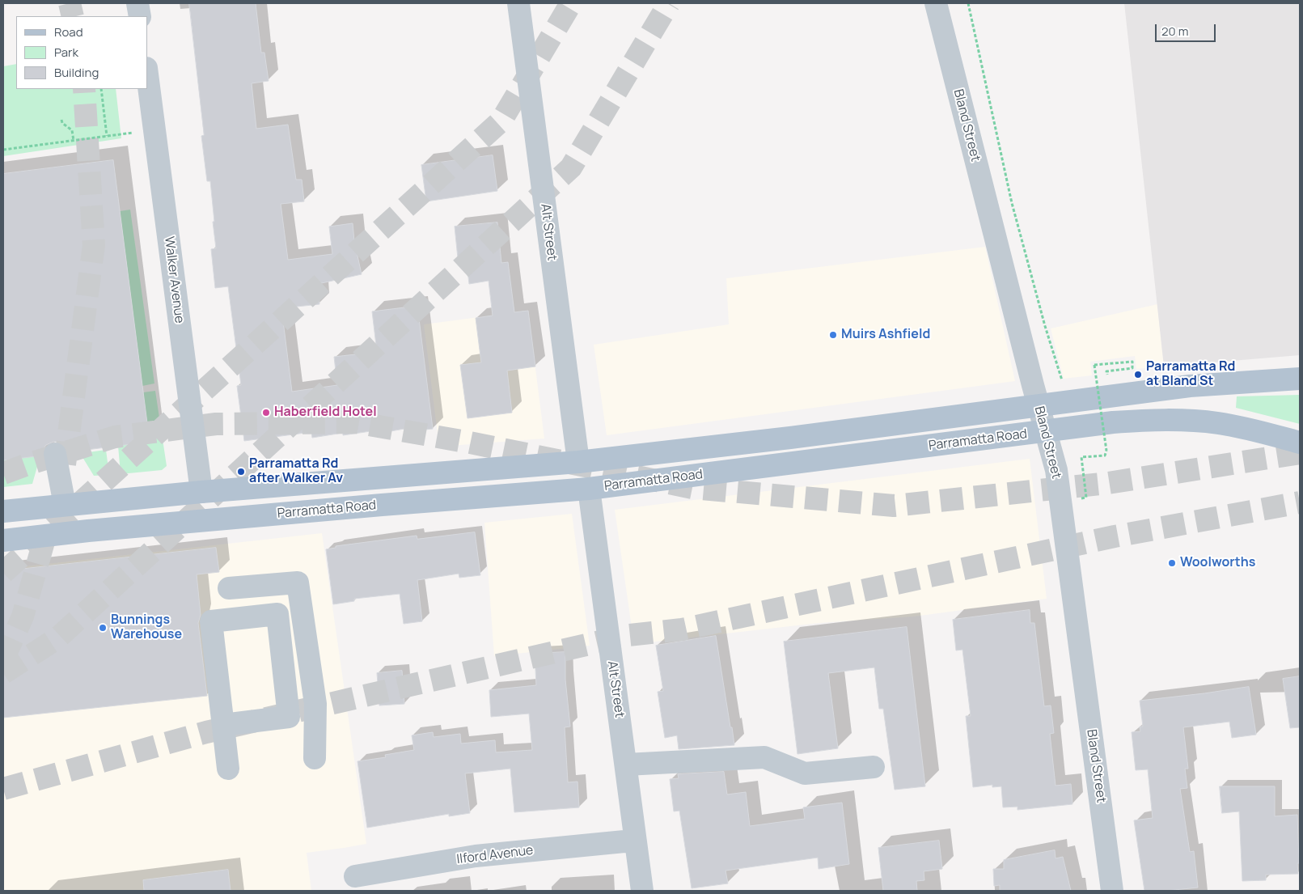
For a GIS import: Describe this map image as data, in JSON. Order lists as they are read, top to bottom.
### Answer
{
  "streets": {
    "main road": ["Parramatta Road"],
    "street": [
      "Bland Street",
      "Alt Street",
      "Walker Avenue",
      "Ilford Avenue"
    ]
  },
  "crossings": [
    ["Bland Street", "Parramatta Road"],
    ["Alt Street", "Parramatta Road"],
    ["Alt Street", "Ilford Avenue"],
    ["Walker Avenue", "Parramatta Road"]
  ],
  "places": [
    "Muirs Ashfield",
    "Parramatta Rd at Bland St",
    "Haberfield Hotel",
    "Parramatta Rd after Walker Av",
    "Woolworths",
    "Bunnings Warehouse"
  ],
  "legend": ["Road", "Park", "Building"],
  "scale_bar": "20 m"
}
